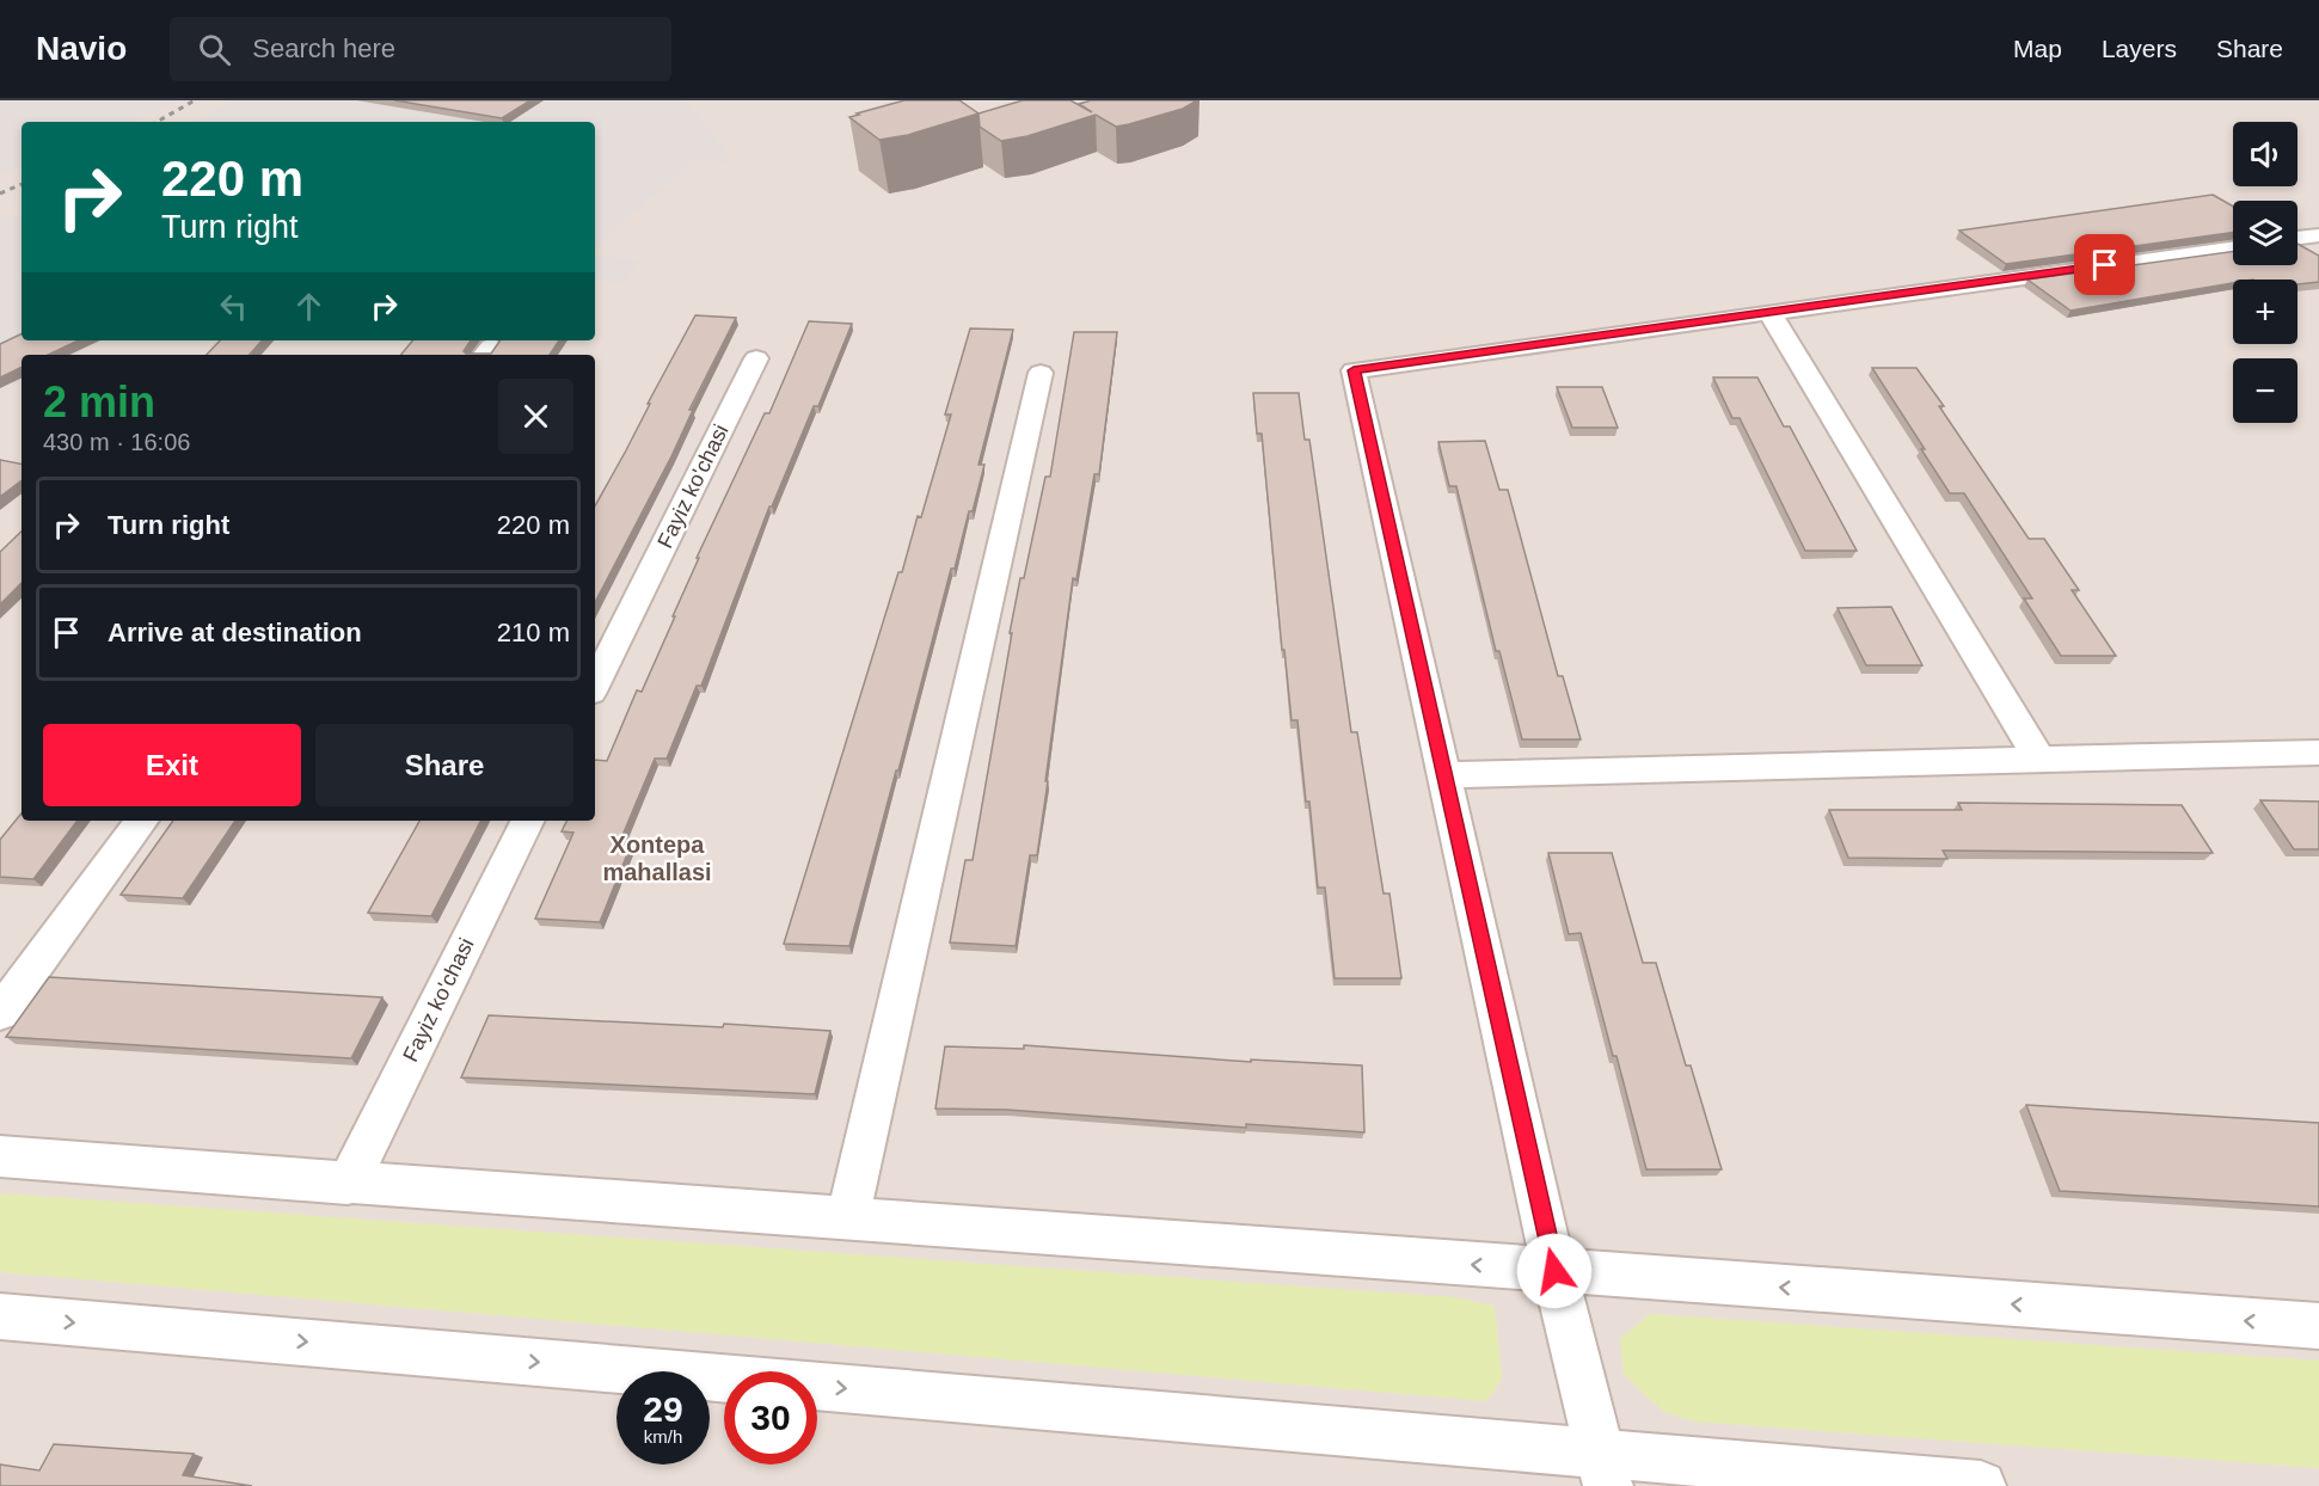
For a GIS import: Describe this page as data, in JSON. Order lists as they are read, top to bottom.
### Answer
{
  "streets": {
    "street": ["Fayiz ko'chasi"]
  },
  "districts": ["Xontepa mahallasi"],
  "page": {
    "header": "Navio",
    "search": "Search here",
    "nav": ["Map", "Layers", "Share"],
    "map_buttons": ["+", "−"],
    "turn": ["220 m", "Turn right"],
    "heading": ["2 min", "430 m · 16:06"],
    "list": [
      {
        "name": "Turn right",
        "value": "220 m"
      },
      {
        "name": "Arrive at destination",
        "value": "210 m"
      }
    ],
    "buttons": ["Exit", "Share"],
    "speed": "29 km/h",
    "limit": "30"
  }
}
